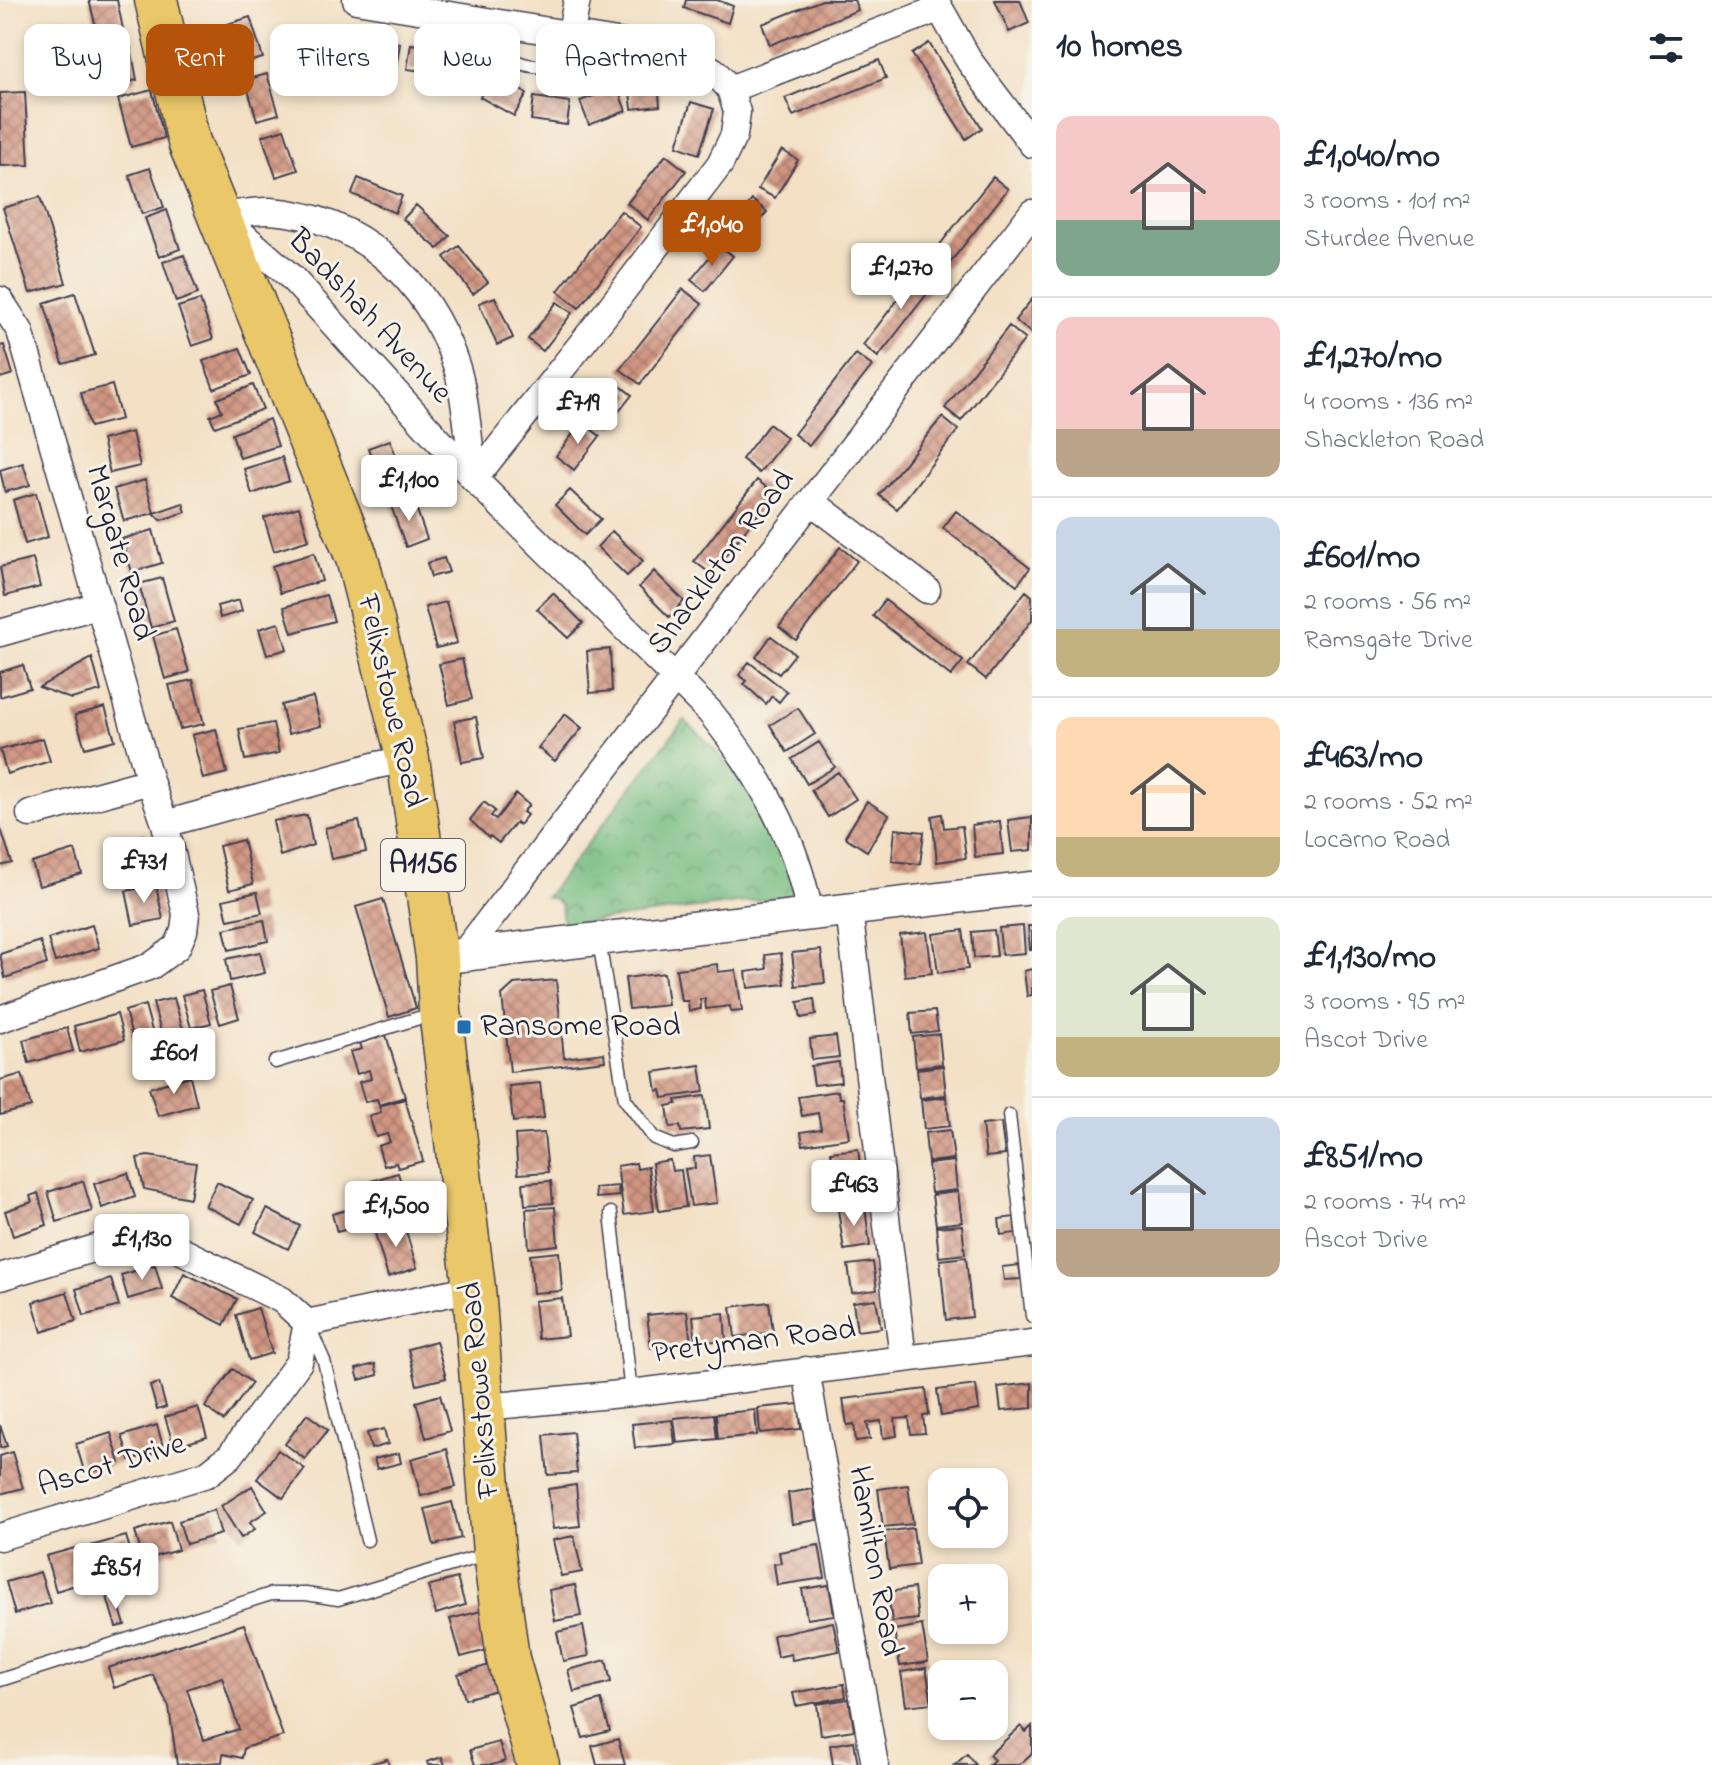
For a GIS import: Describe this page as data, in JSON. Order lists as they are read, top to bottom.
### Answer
{
  "streets": {
    "main road": ["Felixstowe Road", "A1156"],
    "street": [
      "Badshah Avenue",
      "Margate Road",
      "Shackleton Road",
      "Pretyman Road",
      "Ascot Drive",
      "Hamilton Road"
    ]
  },
  "crossings": [
    ["Badshah Avenue", "Shackleton Road"],
    ["Badshah Avenue", "Felixstowe Road"],
    ["Shackleton Road", "Felixstowe Road"],
    ["Felixstowe Road", "Pretyman Road"],
    ["Pretyman Road", "Hamilton Road"]
  ],
  "places": {
    "transit": ["Ransome Road"]
  },
  "page": {
    "heading": "10 homes",
    "chip": [
      "Buy",
      "Rent",
      "Filters",
      "New",
      "Apartment"
    ],
    "list": [
      {
        "name": "£1,040/mo",
        "note": "3 rooms · 101 m² · Sturdee Avenue"
      },
      {
        "name": "£1,270/mo",
        "note": "4 rooms · 136 m² · Shackleton Road"
      },
      {
        "name": "£601/mo",
        "note": "2 rooms · 56 m² · Ramsgate Drive"
      },
      {
        "name": "£463/mo",
        "note": "2 rooms · 52 m² · Locarno Road"
      },
      {
        "name": "£1,130/mo",
        "note": "3 rooms · 95 m² · Ascot Drive"
      },
      {
        "name": "£851/mo",
        "note": "2 rooms · 74 m² · Ascot Drive"
      }
    ],
    "price": [
      "£1,040",
      "£1,270",
      "£719",
      "£1,100",
      "£731",
      "£601",
      "£463",
      "£1,500",
      "£1,130",
      "£851"
    ],
    "map_buttons": ["+", "−"]
  }
}
